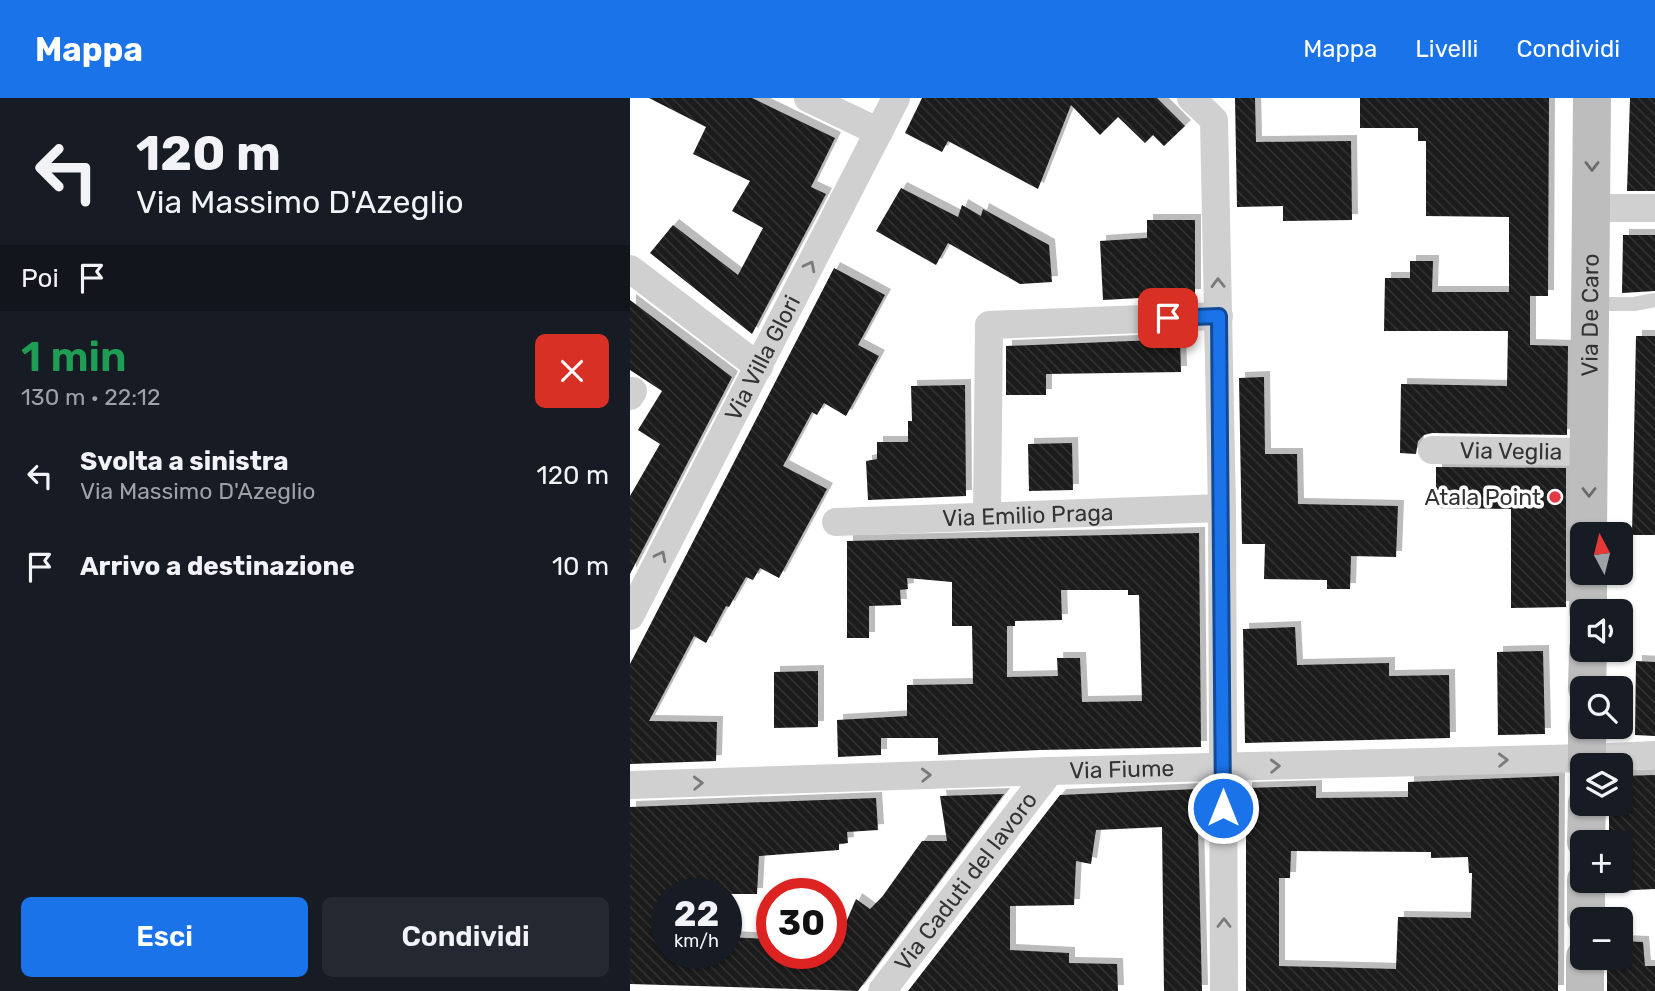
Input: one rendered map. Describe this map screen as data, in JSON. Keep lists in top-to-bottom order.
{
  "streets": {
    "main road": ["Via De Caro"],
    "street": [
      "Via Villa Glori",
      "Via Veglia",
      "Via Emilio Praga",
      "Via Fiume",
      "Via Caduti del lavoro"
    ]
  },
  "crossings": [
    ["Via De Caro", "Via Veglia"],
    ["Via Fiume", "Via Caduti del lavoro"]
  ],
  "one_way": ["Via De Caro", "Via Villa Glori", "Via Fiume"],
  "places": ["Atala Point"],
  "north": "top",
  "page": {
    "header": "Mappa",
    "nav": ["Mappa", "Livelli", "Condividi"],
    "turn": ["120 m", "Via Massimo D'Azeglio"],
    "then": "Poi",
    "heading": ["1 min", "130 m · 22:12"],
    "list": [
      {
        "name": "Svolta a sinistra",
        "note": "Via Massimo D'Azeglio",
        "value": "120 m"
      },
      {
        "name": "Arrivo a destinazione",
        "value": "10 m"
      }
    ],
    "map_buttons": ["+", "−"],
    "speed": "22 km/h",
    "limit": "30",
    "buttons": ["Esci", "Condividi"]
  }
}
